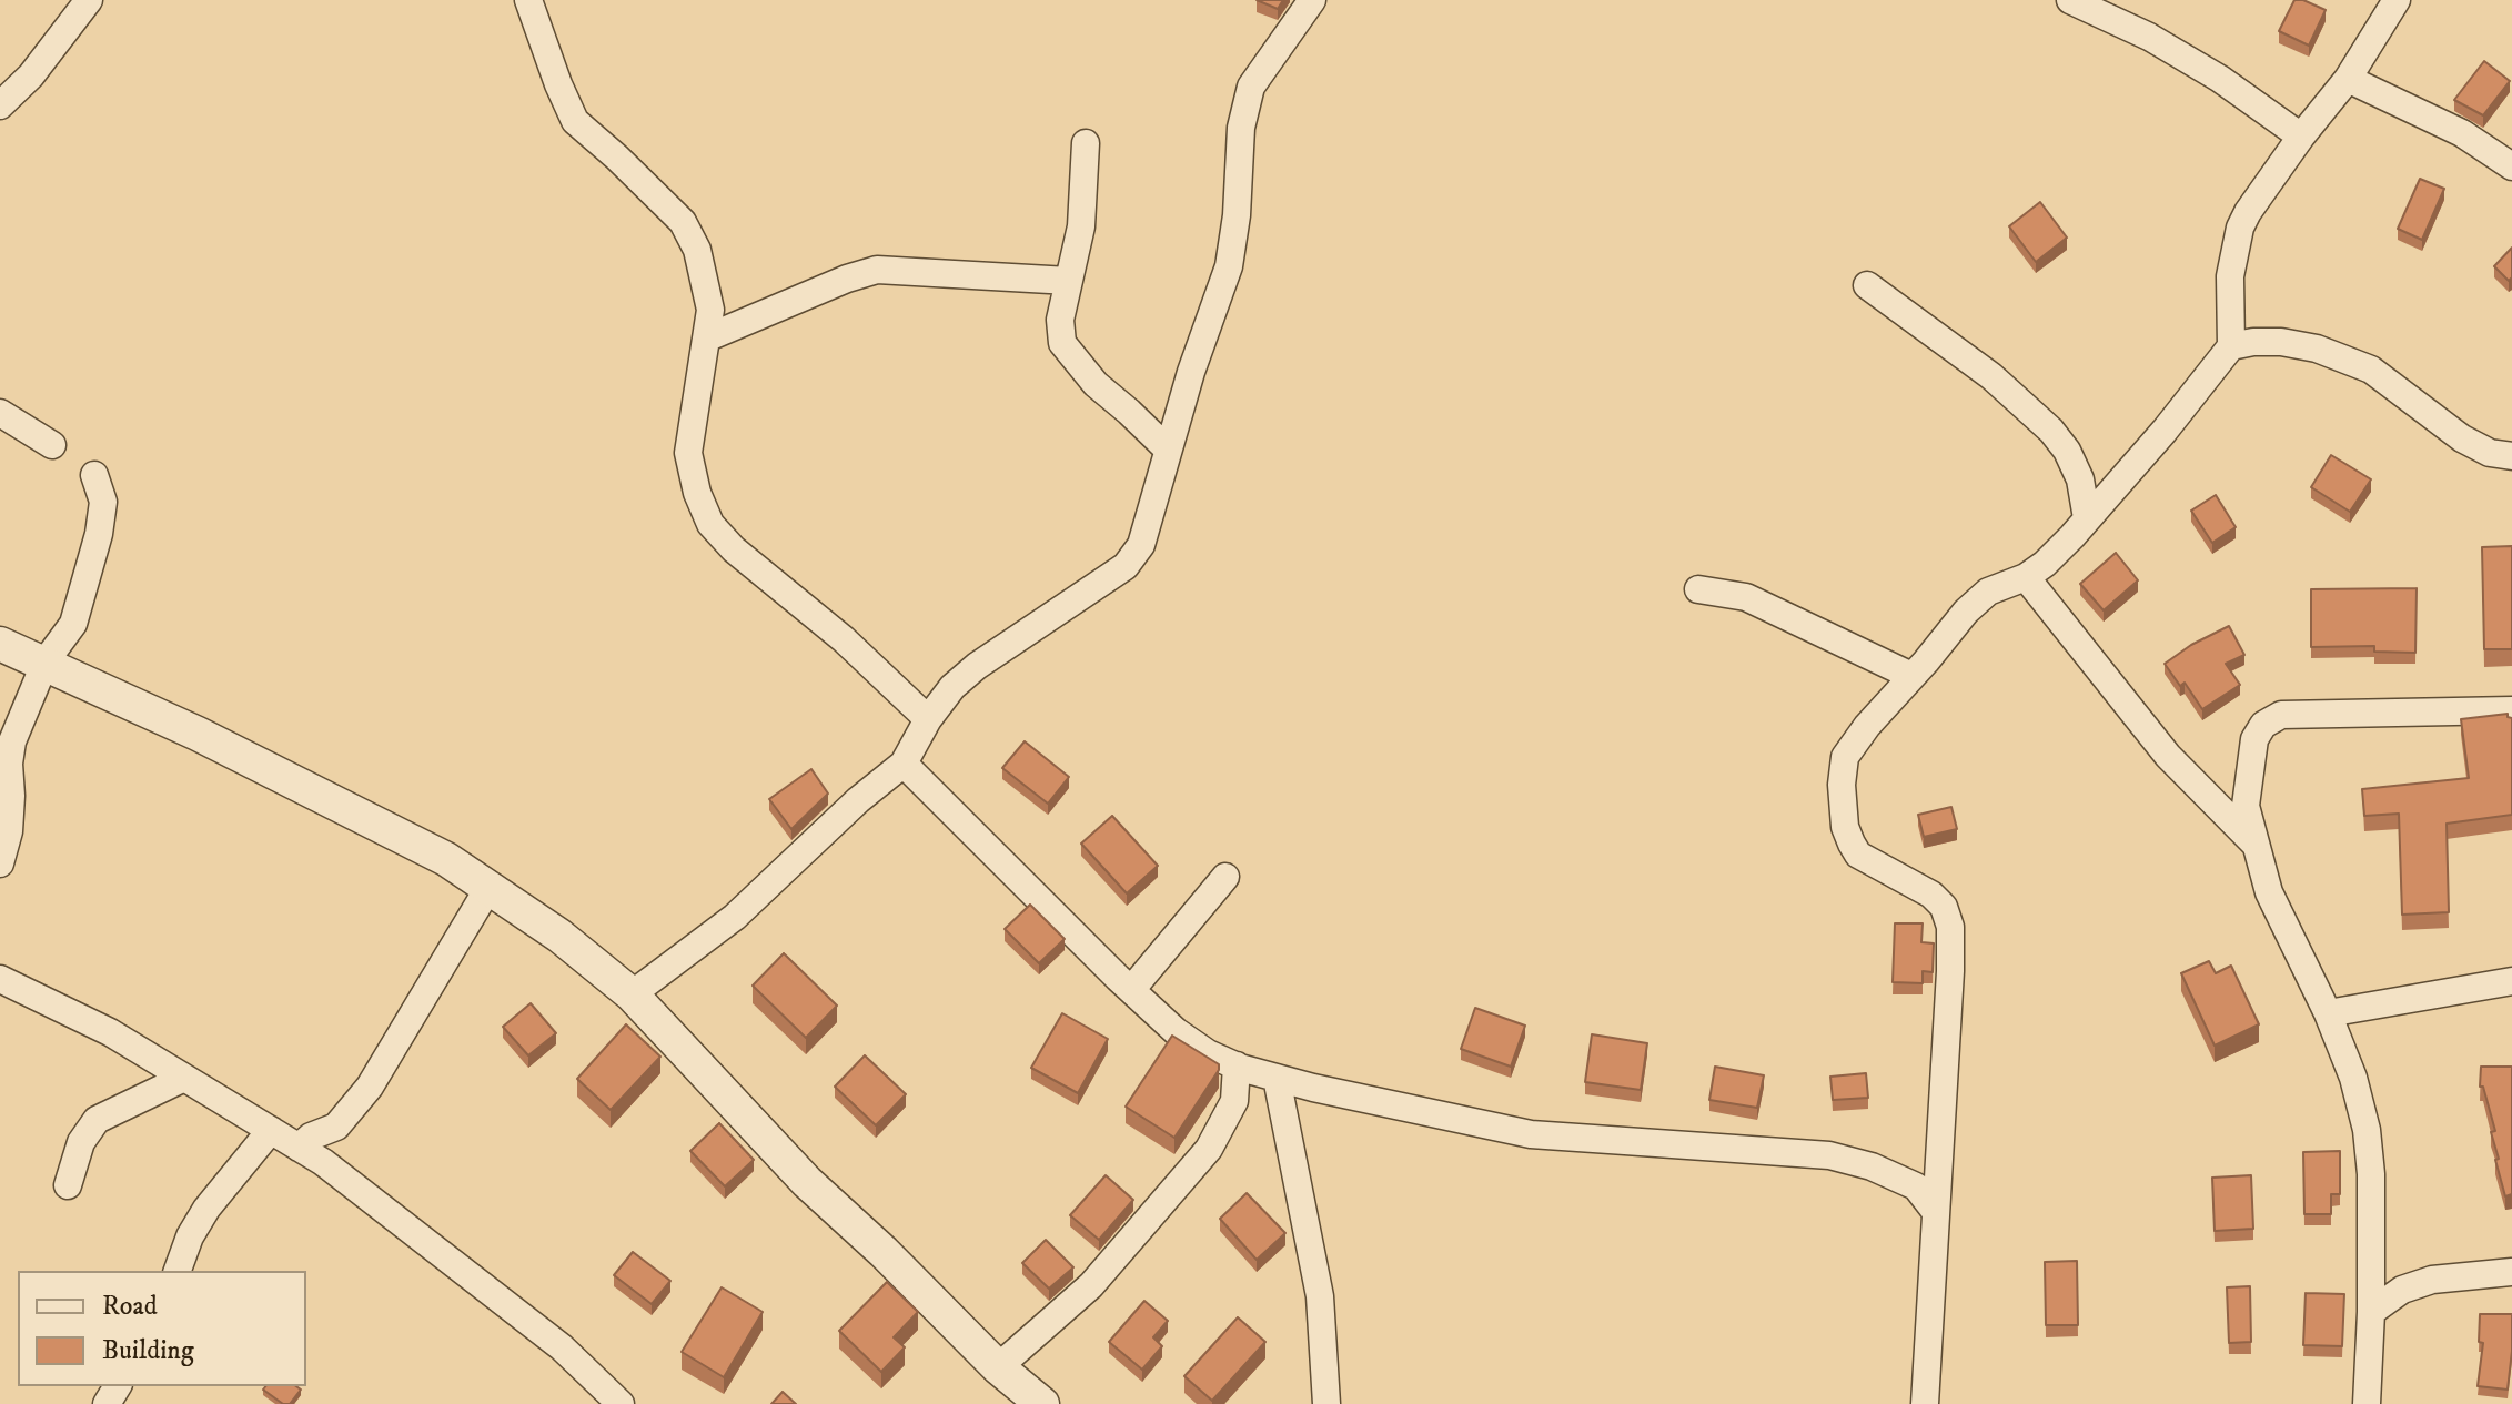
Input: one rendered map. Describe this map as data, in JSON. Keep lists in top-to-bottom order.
{
  "legend": ["Road", "Building"]
}
